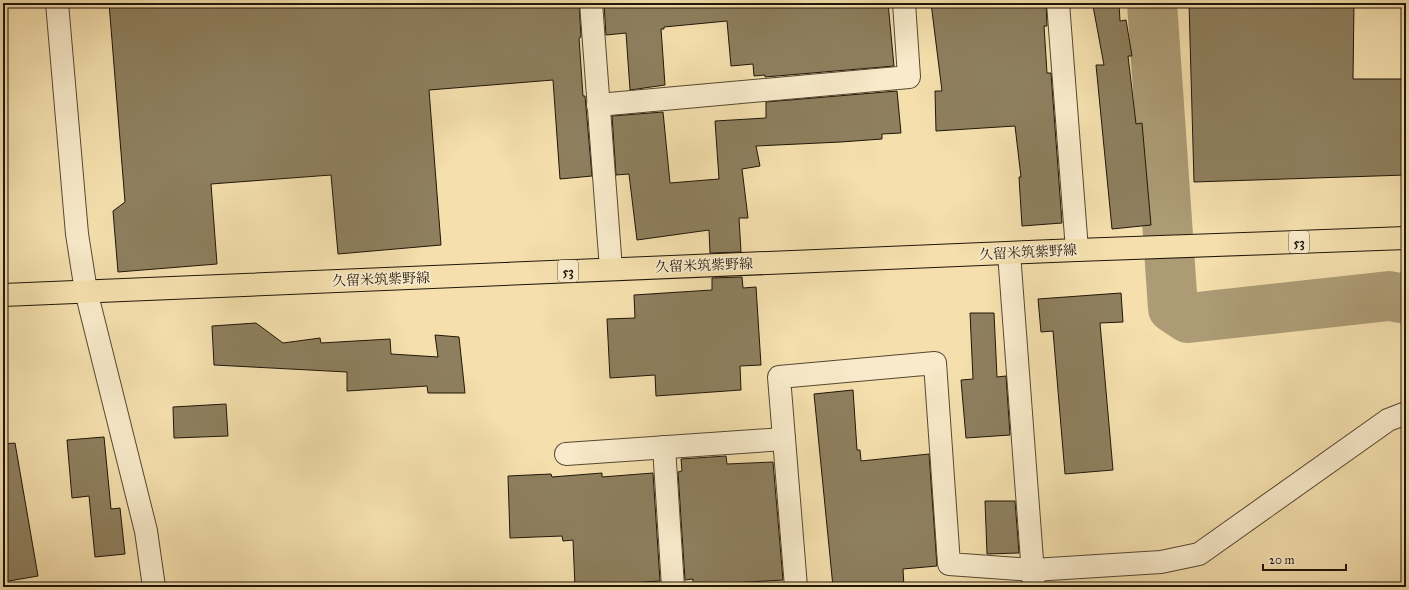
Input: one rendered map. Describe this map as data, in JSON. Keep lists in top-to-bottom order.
{
  "streets": {
    "main road": ["53", "久留米筑紫野線"]
  },
  "scale_bar": "20 m"
}
